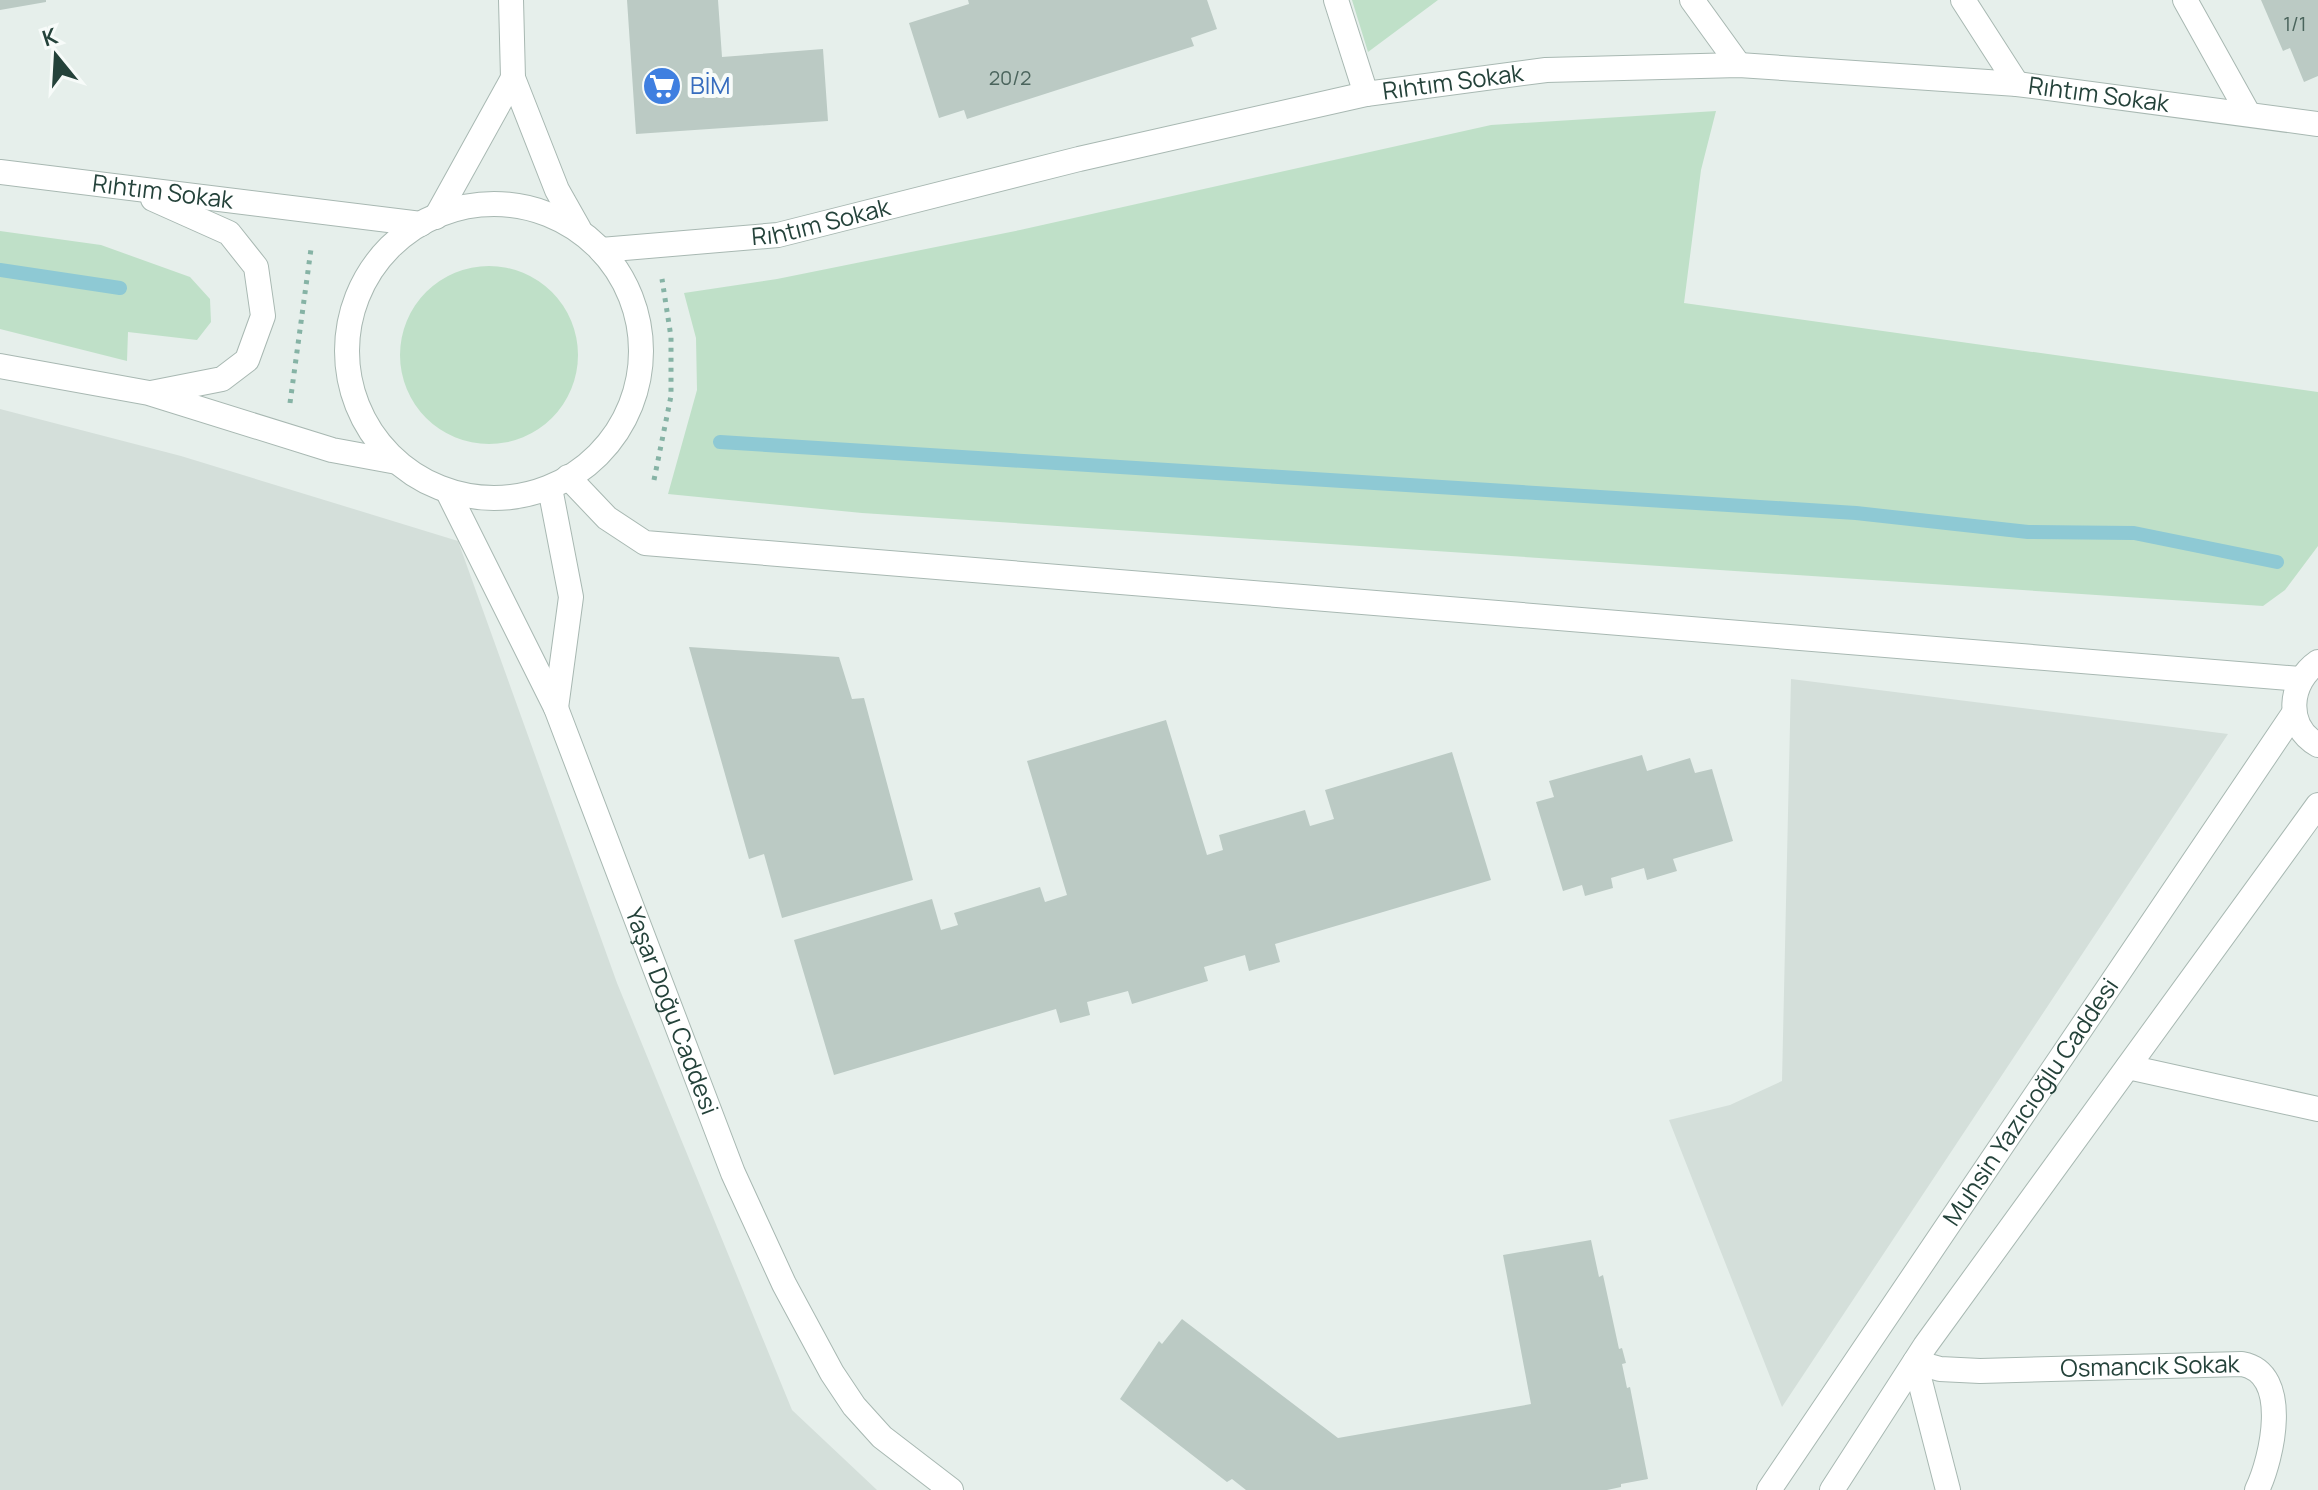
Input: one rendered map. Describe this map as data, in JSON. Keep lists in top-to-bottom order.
{
  "streets": {
    "street": [
      "Rıhtım Sokak",
      "Yaşar Doğu Caddesi",
      "Muhsin Yazıcıoğlu Caddesi",
      "Osmancık Sokak"
    ]
  },
  "places": {
    "supermarket": ["BİM"]
  },
  "house_numbers": ["1/1", "20/2"],
  "north": "top"
}
